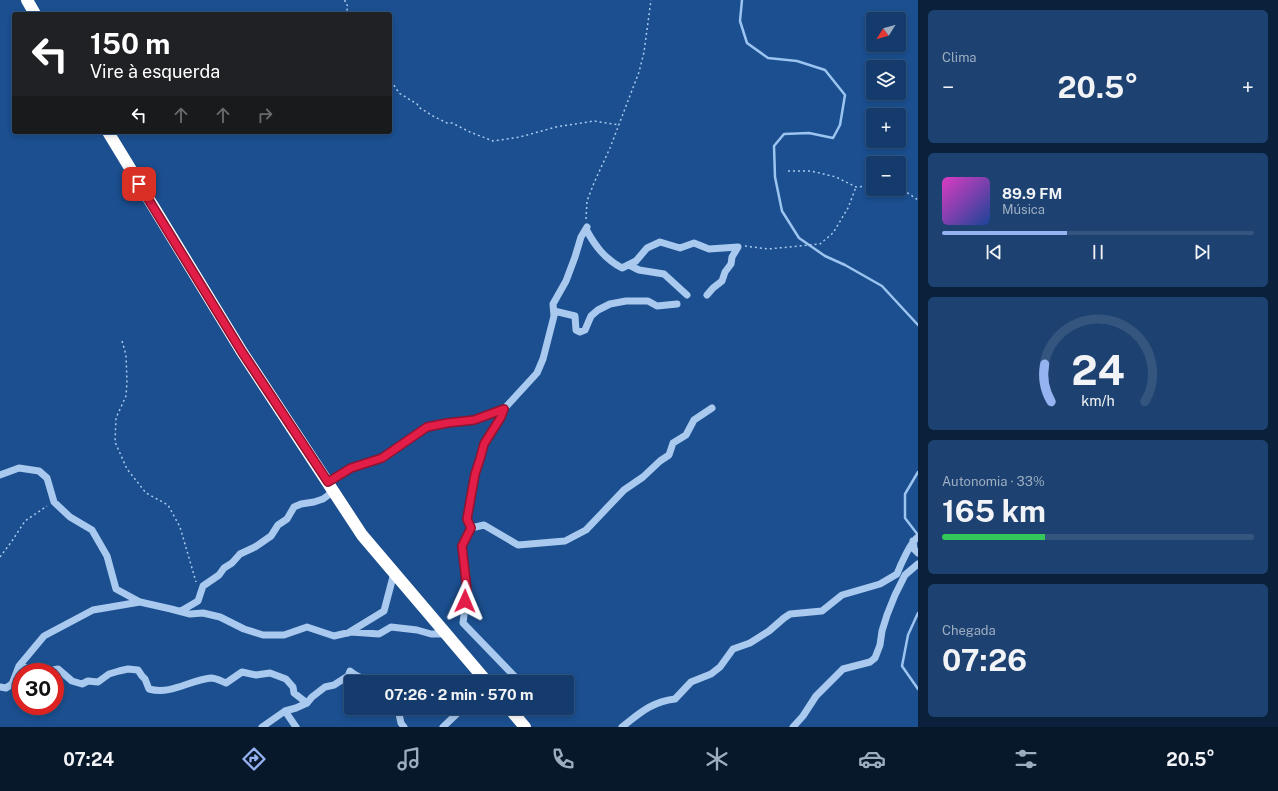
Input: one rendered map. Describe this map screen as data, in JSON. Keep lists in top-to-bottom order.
{
  "north": "bottom left",
  "page": {
    "tile": [
      "Clima",
      ["Autonomia · 33%", "165 km"],
      ["Chegada", "07:26"]
    ],
    "map_buttons": ["+", "−"],
    "turn": ["150 m", "Vire à esquerda"],
    "heat": ["−", "20.5°", "+"],
    "song": ["89.9 FM", "Música"],
    "limit": "30",
    "trip": "07:26 · 2 min · 570 m",
    "tabs": ["07:24", "20.5°"],
    "gauge": ["24", "km/h"]
  }
}
